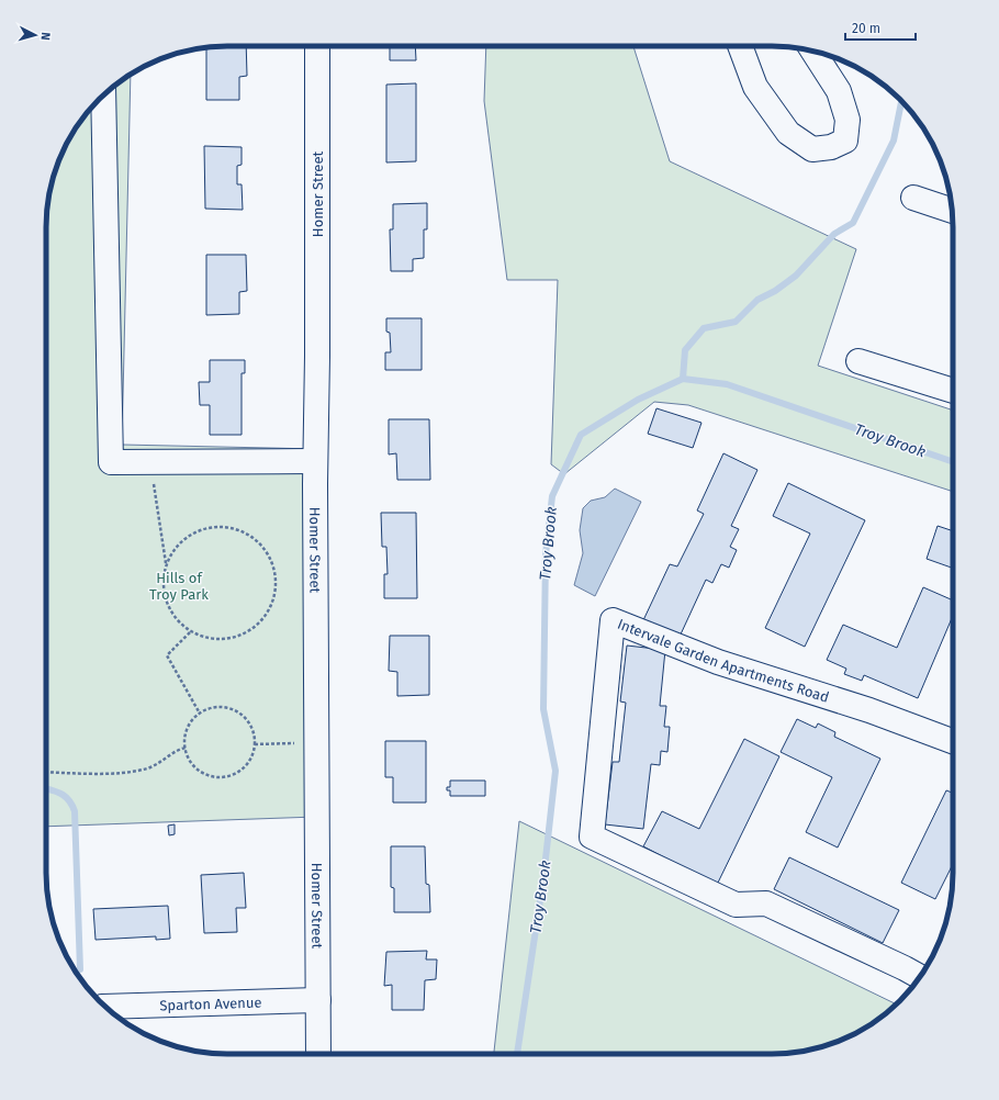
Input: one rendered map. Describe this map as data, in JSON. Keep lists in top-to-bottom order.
{
  "streets": {
    "street": ["Homer Street", "Intervale Garden Apartments Road", "Sparton Avenue"]
  },
  "crossings": [
    ["Homer Street", "Sparton Avenue"]
  ],
  "water": ["Troy Brook"],
  "parks": ["Hills of Troy Park"],
  "scale_bar": "20 m",
  "north": "right"
}
